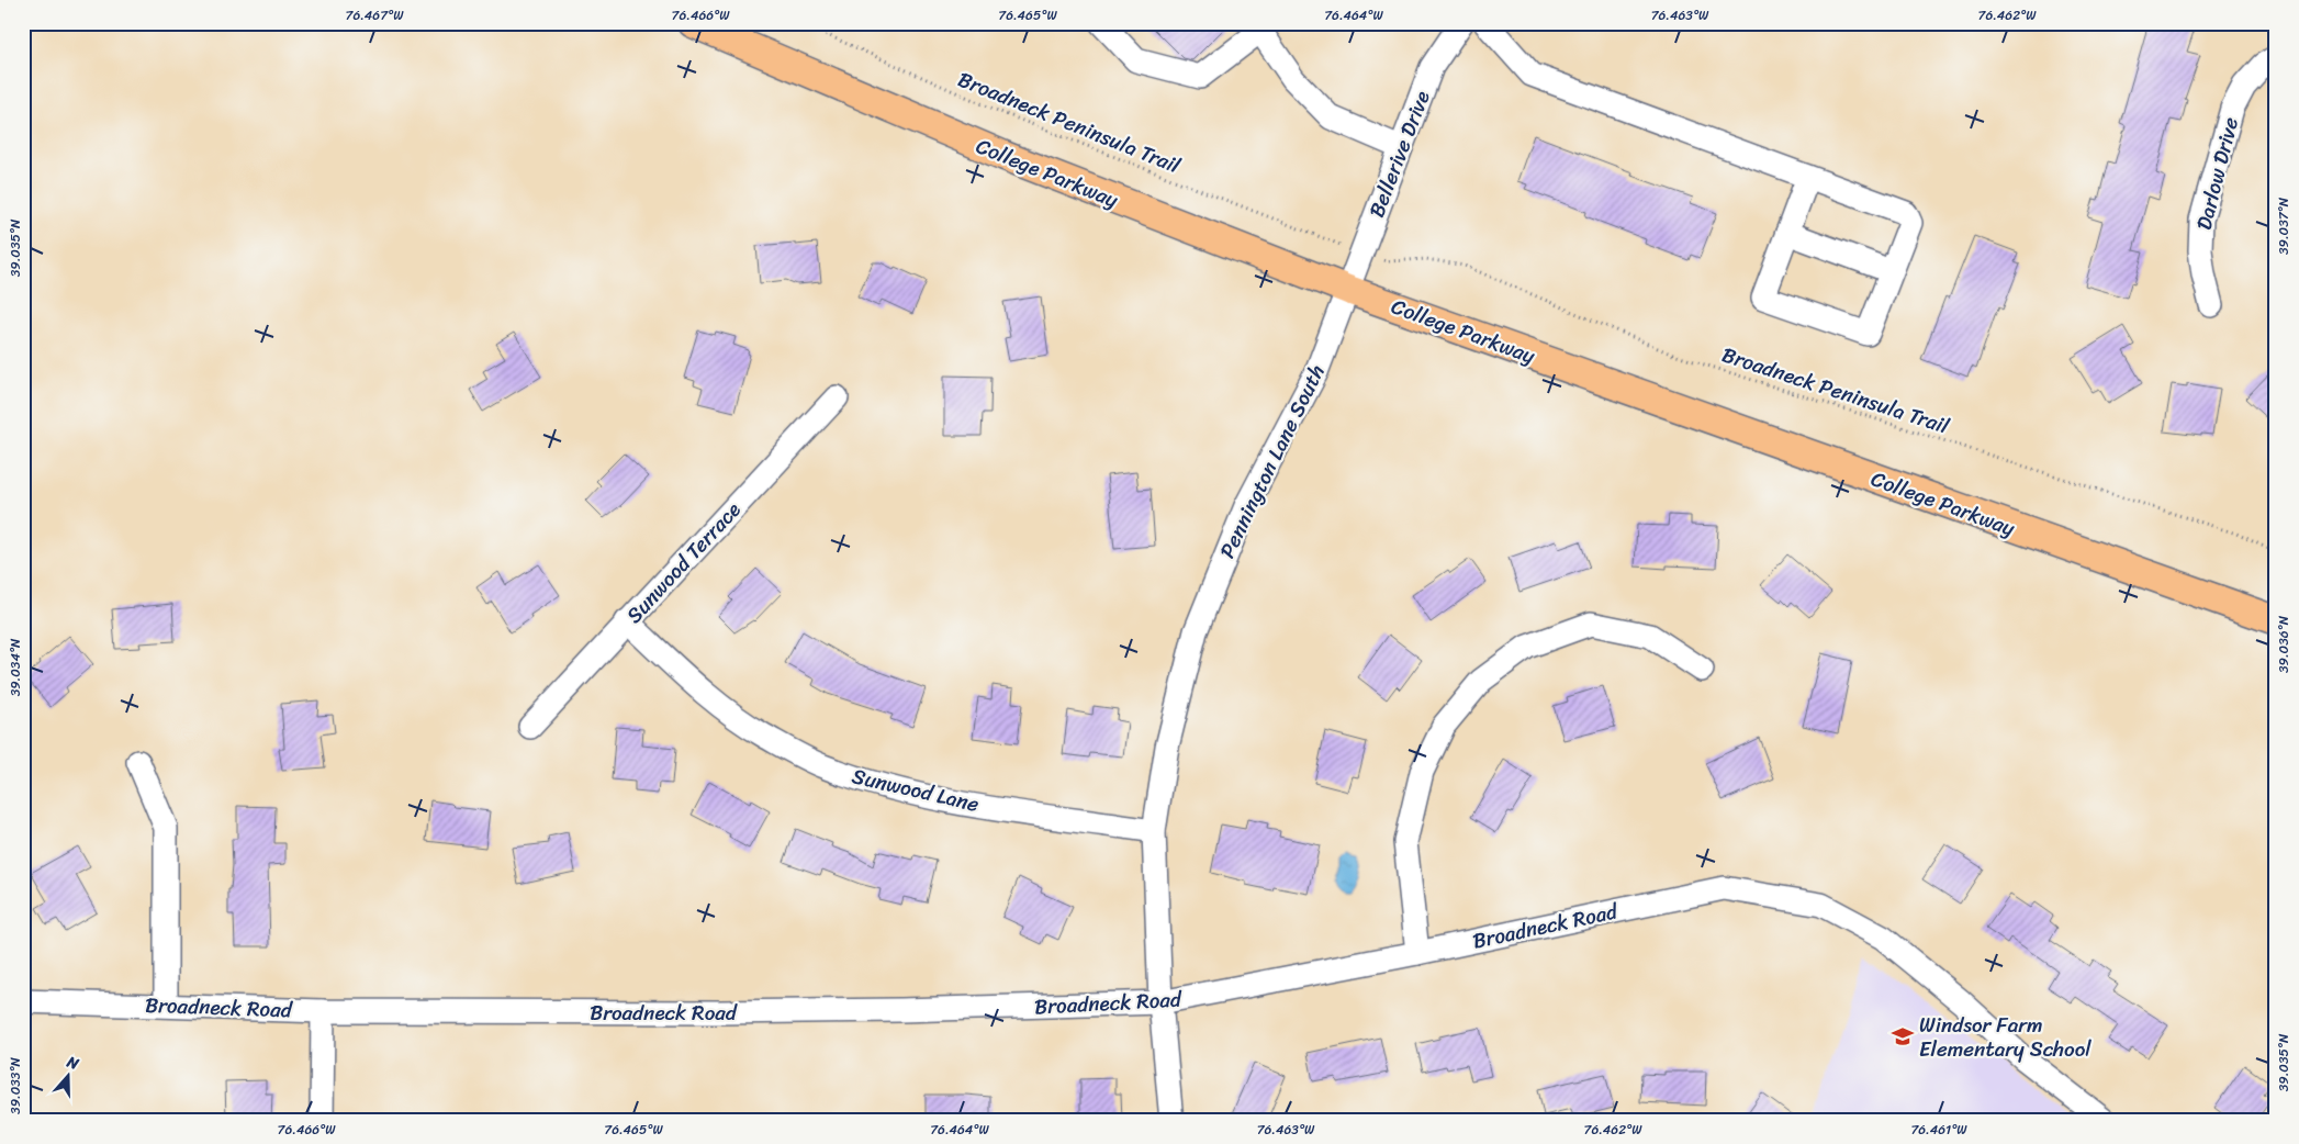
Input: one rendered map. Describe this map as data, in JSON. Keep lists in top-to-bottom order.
{
  "streets": {
    "main road": ["College Parkway"],
    "street": [
      "Bellerive Drive",
      "Darlow Drive",
      "Pennington Lane South",
      "Sunwood Terrace",
      "Sunwood Lane",
      "Broadneck Road"
    ],
    "path": ["Broadneck Peninsula Trail"]
  },
  "crossings": [
    ["Bellerive Drive", "College Parkway"],
    ["Bellerive Drive", "Pennington Lane South"],
    ["College Parkway", "Pennington Lane South"],
    ["Pennington Lane South", "Sunwood Lane"],
    ["Pennington Lane South", "Broadneck Road"],
    ["Sunwood Terrace", "Sunwood Lane"]
  ],
  "places": {
    "school or university": ["Windsor Farm Elementary School"]
  },
  "north": "top",
  "coordinates": [
    "76.467°W",
    "76.466°W",
    "76.465°W",
    "76.464°W",
    "76.463°W",
    "76.462°W",
    "39.037°N",
    "39.035°N",
    "39.036°N",
    "39.034°N",
    "39.033°N",
    "76.461°W"
  ]
}
